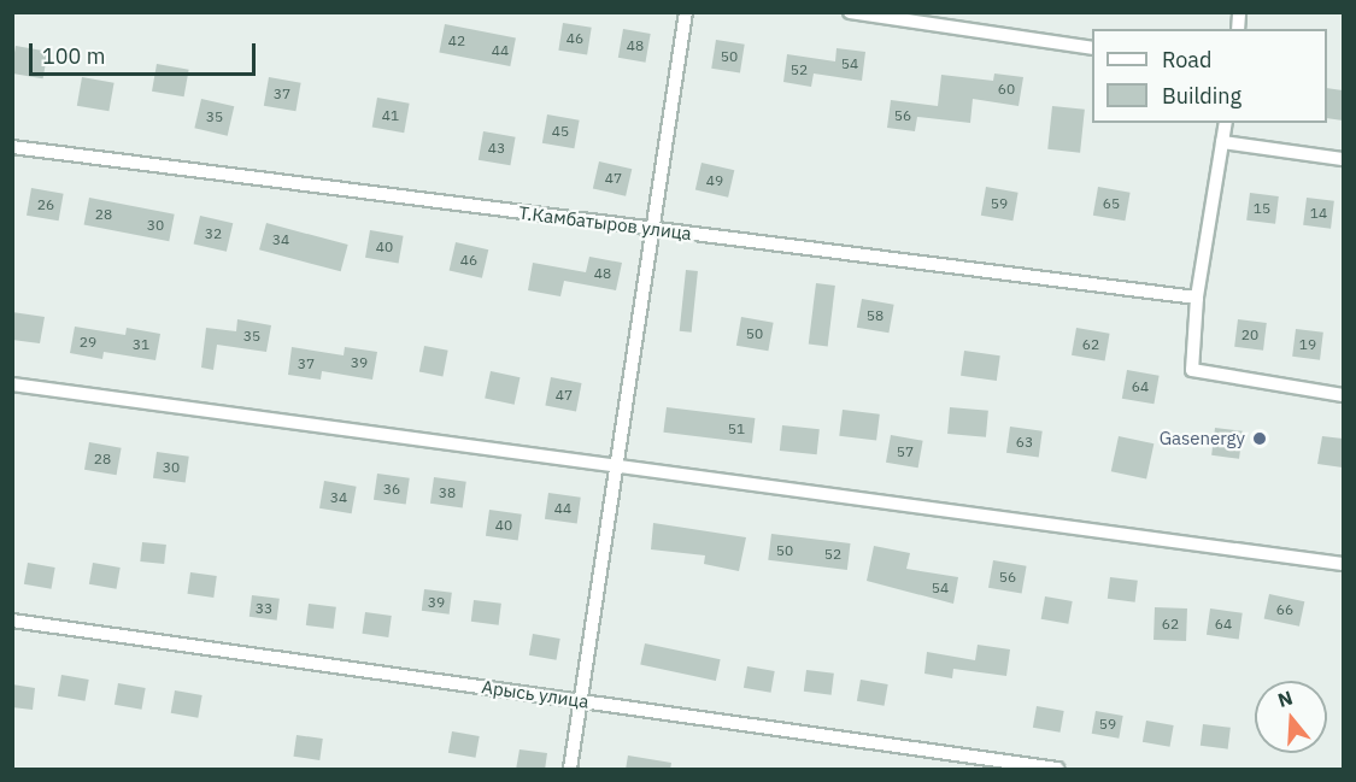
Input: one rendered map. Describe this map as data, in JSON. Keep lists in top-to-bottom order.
{
  "streets": {
    "street": ["Т.Камбатыров улица", "Арысь улица"]
  },
  "places": ["Gasenergy"],
  "house_numbers": [
    "46",
    "42",
    "48",
    "44",
    "50",
    "54",
    "52",
    "60",
    "37",
    "41",
    "56",
    "35",
    "45",
    "43",
    "47",
    "49",
    "59",
    "65",
    "26",
    "15",
    "14",
    "28",
    "30",
    "32",
    "34",
    "40",
    "46",
    "48",
    "58",
    "50",
    "20",
    "35",
    "29",
    "31",
    "62",
    "19",
    "39",
    "37",
    "64",
    "47",
    "51",
    "63",
    "57",
    "28",
    "30",
    "36",
    "38",
    "34",
    "44",
    "40",
    "50",
    "52",
    "56",
    "54",
    "39",
    "33",
    "66",
    "62",
    "64",
    "59"
  ],
  "legend": ["Road", "Building"],
  "scale_bar": "100 m",
  "north": "top"
}
